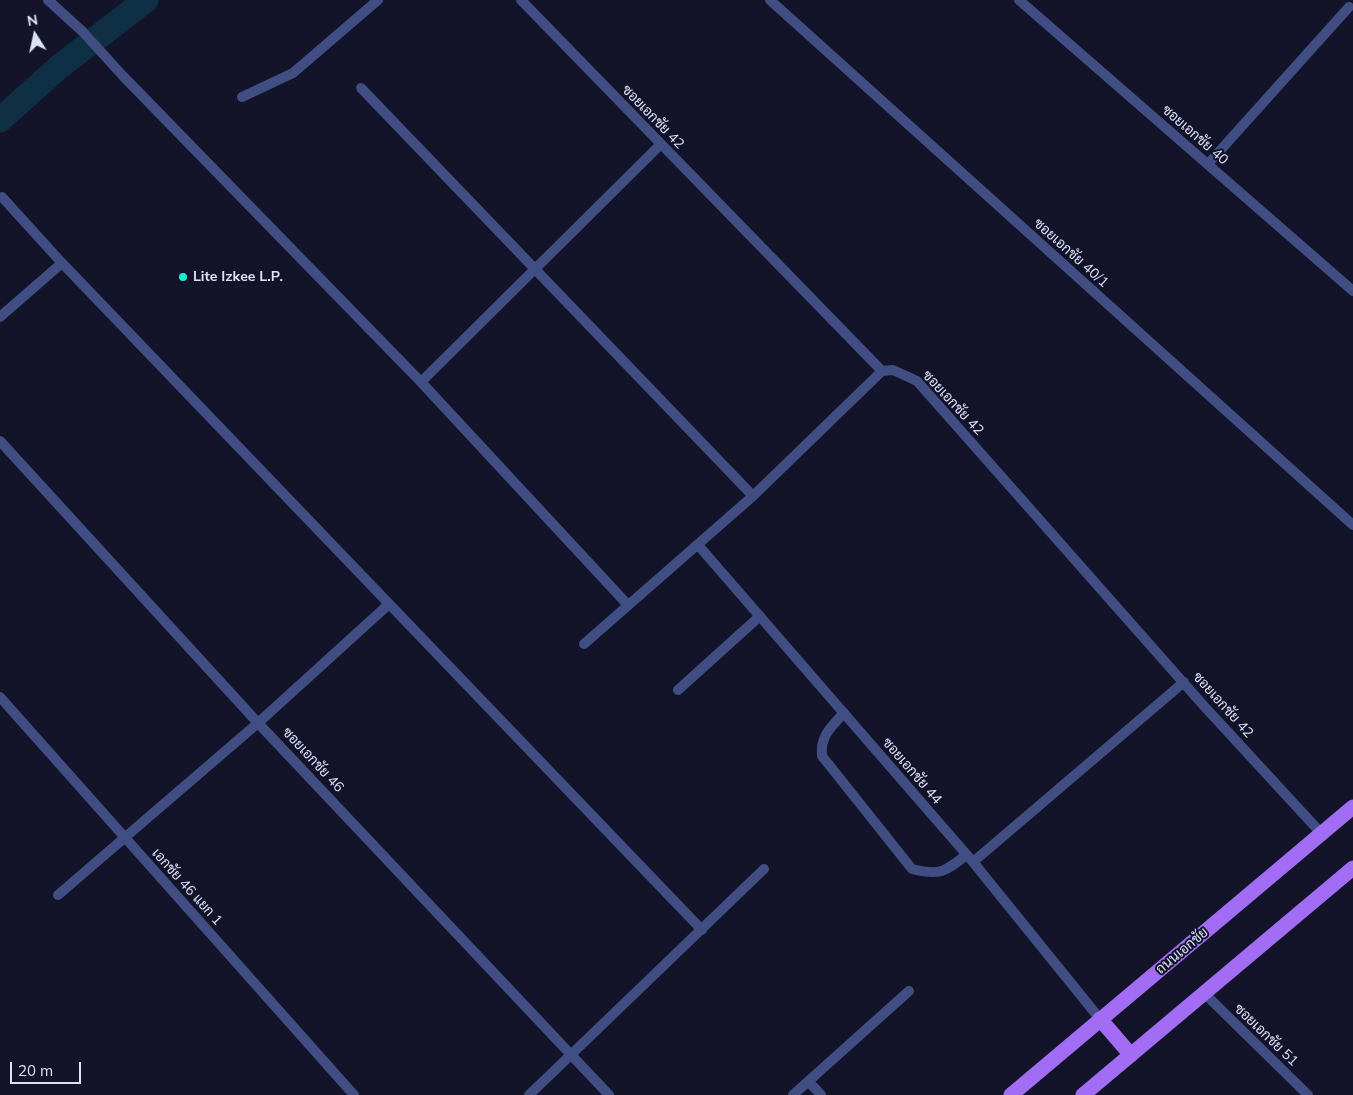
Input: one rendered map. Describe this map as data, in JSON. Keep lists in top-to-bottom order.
{
  "streets": {
    "main road": ["ถนนเอกชัย"],
    "street": [
      "ซอยเอกชัย 42",
      "ซอยเอกชัย 40",
      "ซอยเอกชัย 40/1",
      "ซอยเอกชัย 46",
      "ซอยเอกชัย 44",
      "เอกชัย 46 แยก 1",
      "ซอยเอกชัย 51"
    ]
  },
  "crossings": [
    ["ซอยเอกชัย 42", "ถนนเอกชัย"],
    ["ซอยเอกชัย 44", "ถนนเอกชัย"]
  ],
  "places": ["Lite Izkee L.P."],
  "scale_bar": "20 m",
  "north": "top"
}
